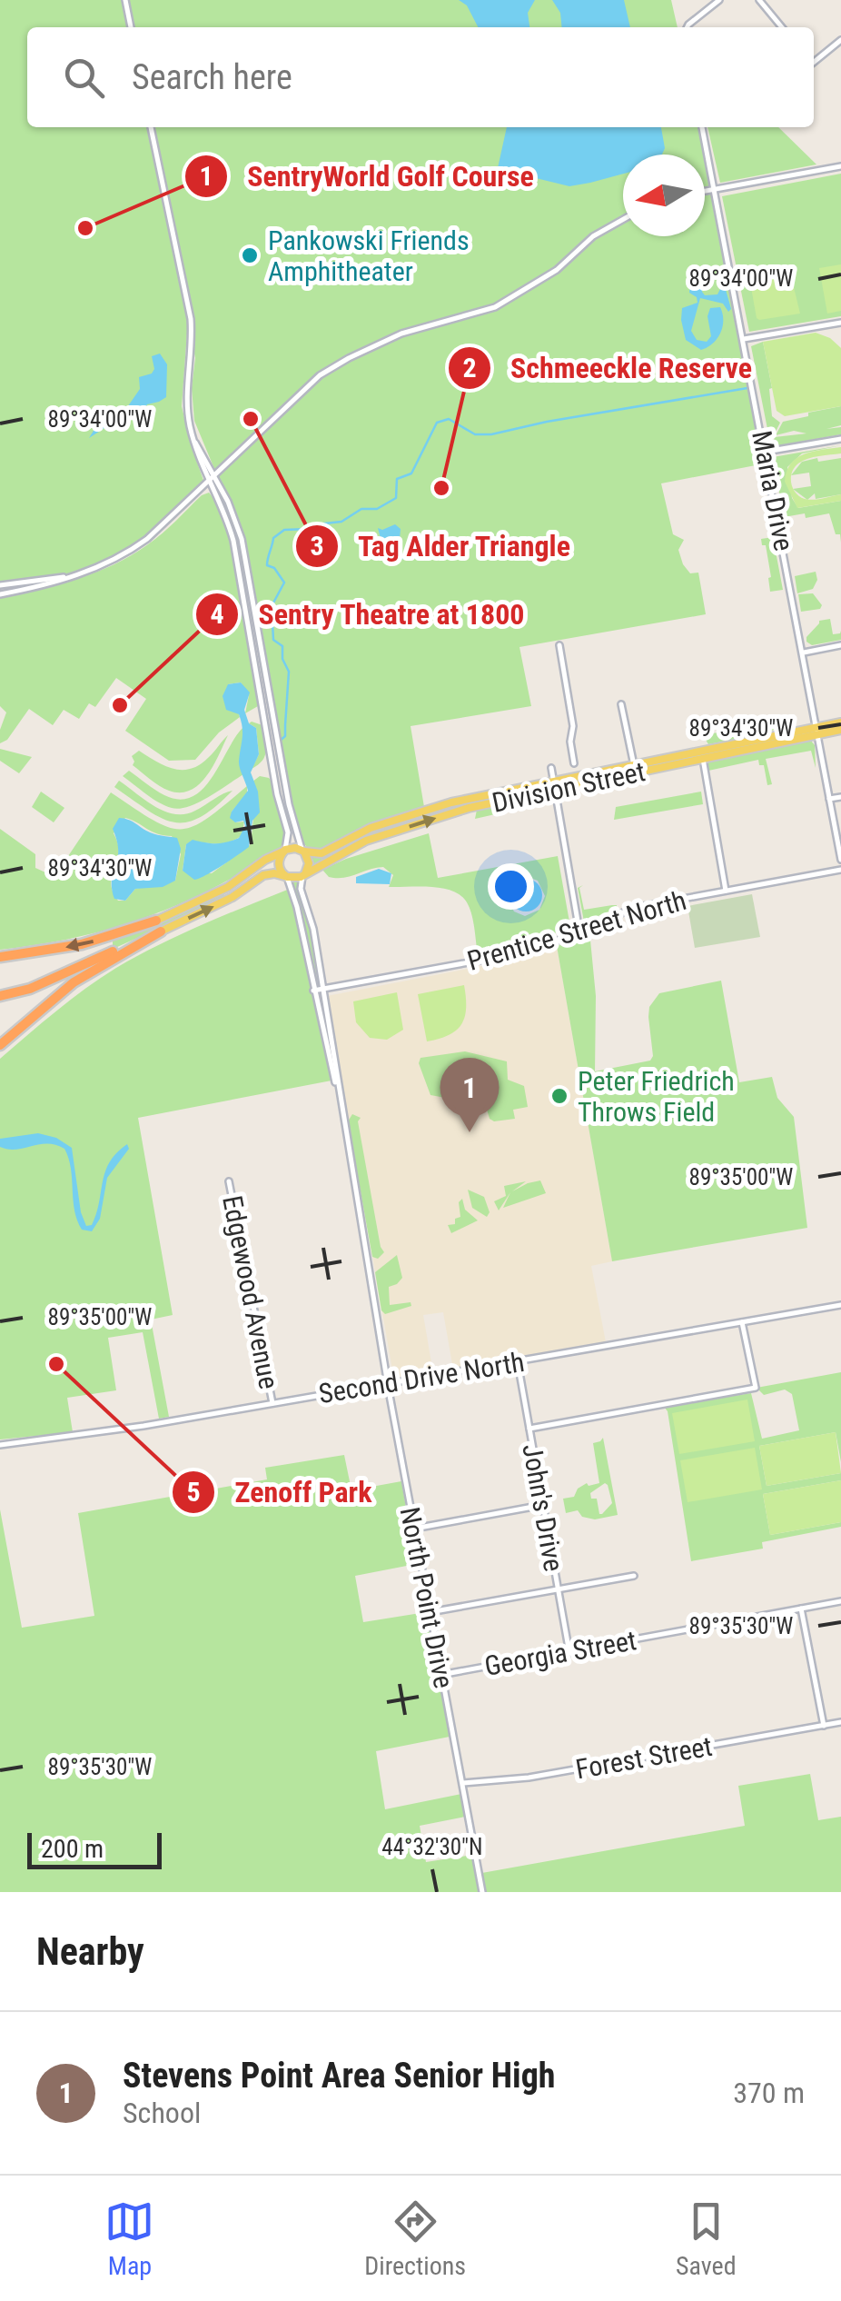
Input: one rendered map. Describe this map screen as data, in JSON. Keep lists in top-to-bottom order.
{
  "streets": {
    "main road": ["Division Street"],
    "street": [
      "Maria Drive",
      "Prentice Street North",
      "Edgewood Avenue",
      "Second Drive North",
      "John's Drive",
      "North Point Drive",
      "Georgia Street",
      "Forest Street"
    ]
  },
  "crossings": [
    ["Maria Drive", "Division Street"],
    ["Division Street", "North Point Drive"],
    ["Prentice Street North", "North Point Drive"],
    ["Edgewood Avenue", "Second Drive North"],
    ["Second Drive North", "John's Drive"],
    ["Second Drive North", "North Point Drive"],
    ["John's Drive", "Georgia Street"],
    ["North Point Drive", "Georgia Street"],
    ["North Point Drive", "Forest Street"]
  ],
  "places": [
    "SentryWorld Golf Course",
    "Pankowski Friends Amphitheater",
    "Tag Alder Triangle",
    "Schmeeckle Reserve",
    "Sentry Theatre at 1800",
    "Peter Friedrich Throws Field",
    "Zenoff Park"
  ],
  "scale_bar": "200 m",
  "north": "left",
  "page": {
    "search": "Search here",
    "pins": "1",
    "scale": "200 m",
    "heading": "Nearby",
    "list": [
      {
        "mark": "1",
        "name": "Stevens Point Area Senior High",
        "note": "School",
        "value": "370 m"
      }
    ],
    "nav": ["Map", "Directions", "Saved"]
  },
  "coordinates": [
    "89°34'00\"W",
    "89°34'30\"W",
    "89°35'00\"W",
    "89°35'30\"W",
    "44°32'30\"N"
  ]
}
